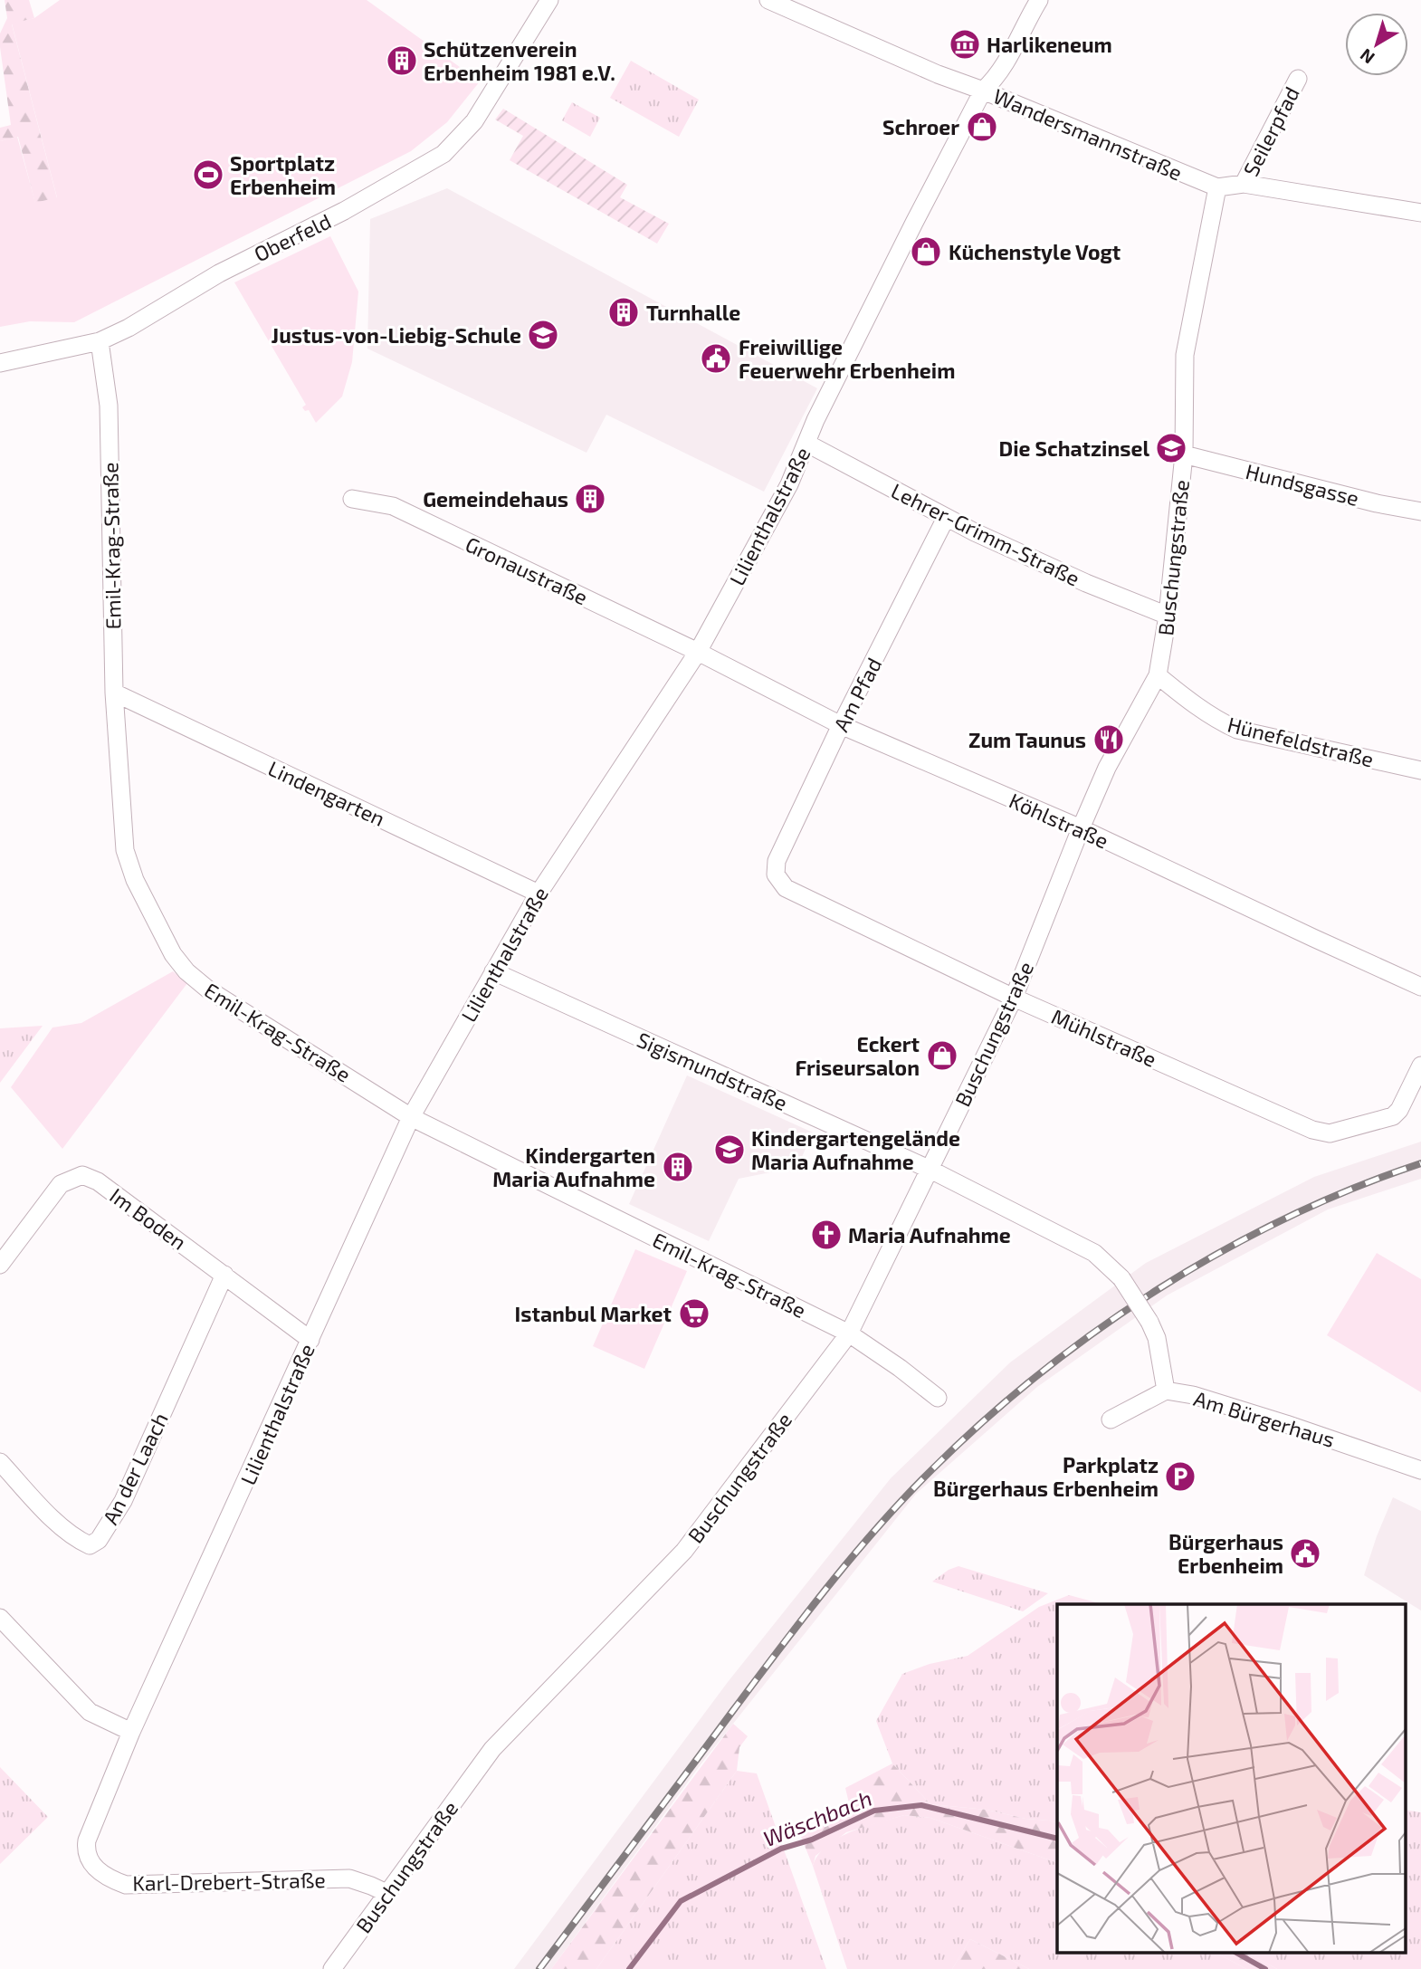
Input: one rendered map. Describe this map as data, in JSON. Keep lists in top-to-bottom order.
{
  "streets": {
    "street": [
      "Seilerpfad",
      "Wandersmannstraße",
      "Oberfeld",
      "Hundsgasse",
      "Lilienthalstraße",
      "Lehrer-Grimm-Straße",
      "Emil-Krag-Straße",
      "Buschungstraße",
      "Gronaustraße",
      "Am Pfad",
      "Hünefeldstraße",
      "Lindengarten",
      "Köhlstraße",
      "Mühlstraße",
      "Sigismundstraße",
      "Im Boden",
      "Am Bürgerhaus",
      "An der Laach",
      "Karl-Drebert-Straße"
    ]
  },
  "crossings": [
    ["Wandersmannstraße", "Lilienthalstraße"],
    ["Wandersmannstraße", "Buschungstraße"],
    ["Oberfeld", "Emil-Krag-Straße"],
    ["Hundsgasse", "Buschungstraße"],
    ["Lilienthalstraße", "Lehrer-Grimm-Straße"],
    ["Lilienthalstraße", "Emil-Krag-Straße"],
    ["Lilienthalstraße", "Gronaustraße"],
    ["Lilienthalstraße", "Lindengarten"],
    ["Lilienthalstraße", "Köhlstraße"],
    ["Lilienthalstraße", "Sigismundstraße"],
    ["Lilienthalstraße", "Im Boden"],
    ["Lilienthalstraße", "Karl-Drebert-Straße"],
    ["Lehrer-Grimm-Straße", "Buschungstraße"],
    ["Lehrer-Grimm-Straße", "Am Pfad"],
    ["Emil-Krag-Straße", "Buschungstraße"],
    ["Emil-Krag-Straße", "Lindengarten"],
    ["Buschungstraße", "Hünefeldstraße"],
    ["Buschungstraße", "Köhlstraße"],
    ["Buschungstraße", "Mühlstraße"],
    ["Buschungstraße", "Sigismundstraße"],
    ["Buschungstraße", "Karl-Drebert-Straße"],
    ["Gronaustraße", "Köhlstraße"],
    ["Am Pfad", "Köhlstraße"],
    ["Am Pfad", "Mühlstraße"],
    ["Sigismundstraße", "Am Bürgerhaus"],
    ["Im Boden", "An der Laach"]
  ],
  "water": ["Wäschbach"],
  "places": {
    "museum": ["Harlikeneum"],
    "building": [
      "Schützenverein Erbenheim 1981 e.V.",
      "Turnhalle",
      "Gemeindehaus",
      "Kindergarten Maria Aufnahme"
    ],
    "shop": ["Schroer", "Küchenstyle Vogt", "Eckert Friseursalon"],
    "sports": ["Sportplatz Erbenheim"],
    "school or university": ["Justus-von-Liebig-Schule", "Die Schatzinsel", "Kindergartengelände Maria Aufnahme"],
    "public building": ["Freiwillige Feuerwehr Erbenheim", "Bürgerhaus Erbenheim"],
    "restaurant": ["Zum Taunus"],
    "church": ["Maria Aufnahme"],
    "supermarket": ["Istanbul Market"],
    "parking": ["Parkplatz Bürgerhaus Erbenheim"]
  },
  "north": "bottom left"
}
